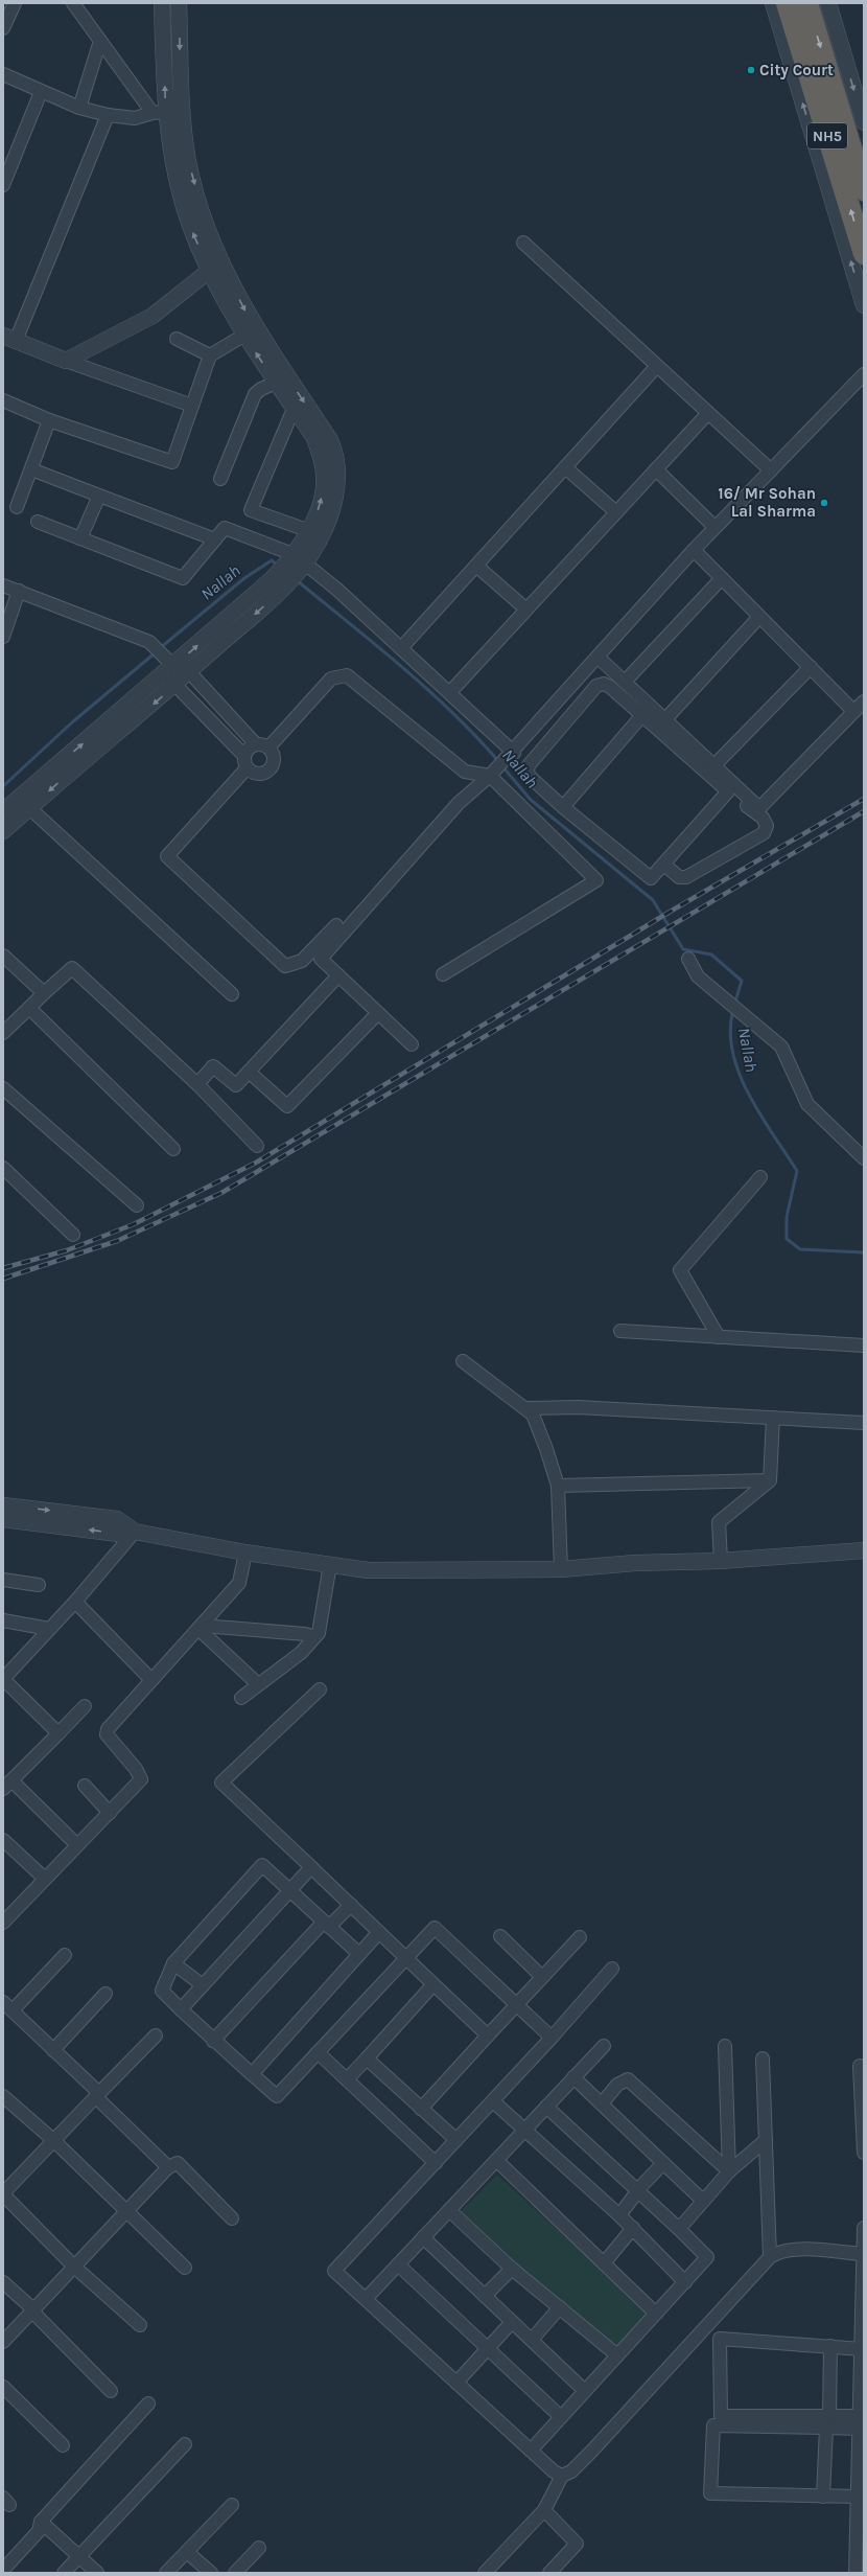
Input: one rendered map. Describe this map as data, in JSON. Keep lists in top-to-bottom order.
{
  "streets": {
    "highway": ["NH5"]
  },
  "water": ["Nallah"],
  "places": ["City Court", "16/ Mr Sohan Lal Sharma"]
}
